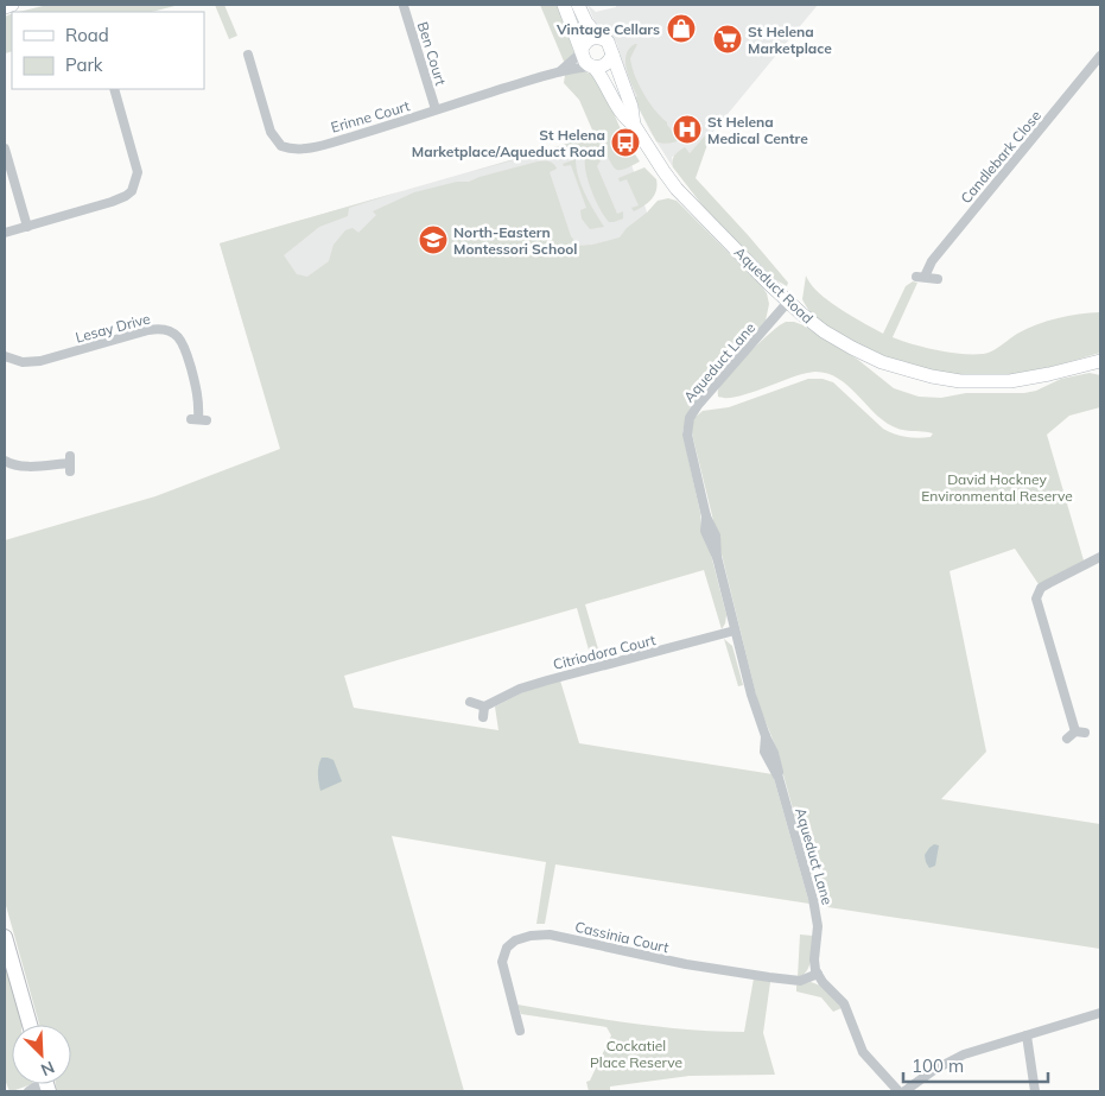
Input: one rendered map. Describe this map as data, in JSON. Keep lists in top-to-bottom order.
{
  "streets": {
    "main road": ["Aqueduct Road"],
    "street": [
      "Ben Court",
      "Erinne Court",
      "Candlebark Close",
      "Lesay Drive",
      "Aqueduct Lane",
      "Citriodora Court",
      "Cassinia Court"
    ]
  },
  "crossings": [
    ["Ben Court", "Erinne Court"],
    ["Erinne Court", "Aqueduct Road"],
    ["Aqueduct Road", "Aqueduct Lane"],
    ["Aqueduct Lane", "Citriodora Court"],
    ["Aqueduct Lane", "Cassinia Court"]
  ],
  "parks": ["David Hockney Environmental Reserve", "Cockatiel Place Reserve"],
  "places": {
    "shop": ["Vintage Cellars"],
    "supermarket": ["St Helena Marketplace"],
    "hospital": ["St Helena Medical Centre"],
    "bus stop": ["St Helena Marketplace/Aqueduct Road"],
    "school or university": ["North-Eastern Montessori School"]
  },
  "legend": ["Road", "Park"],
  "scale_bar": "100 m",
  "north": "bottom right"
}
